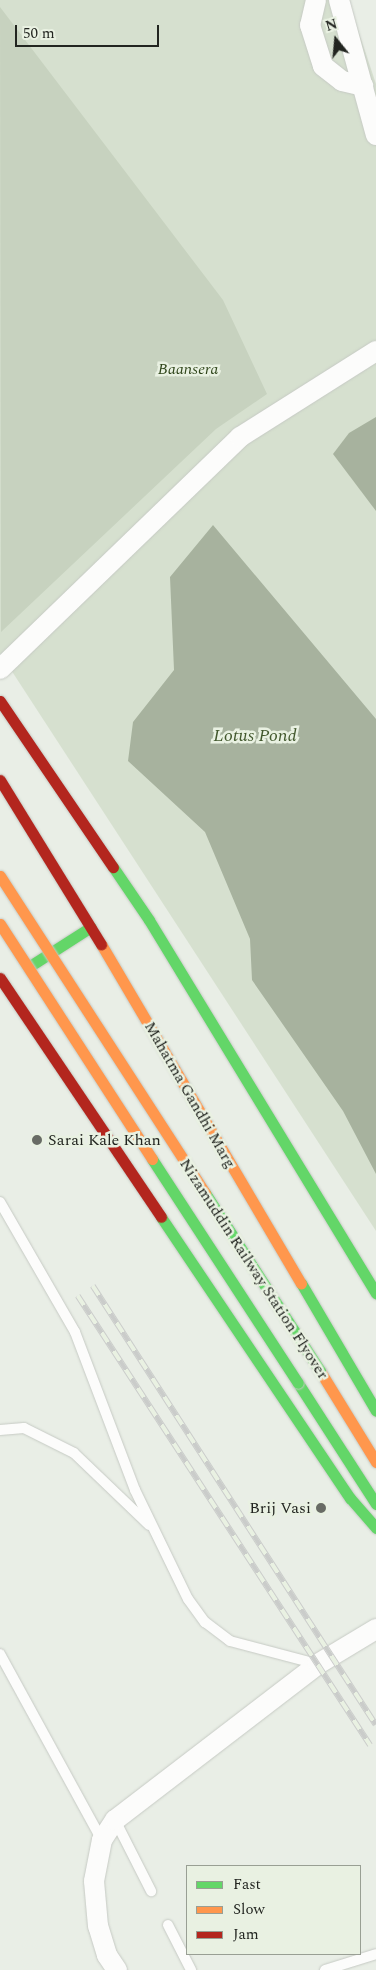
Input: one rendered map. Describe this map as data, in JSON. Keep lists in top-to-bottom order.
{
  "streets": {
    "main road": ["Mahatma Gandhi Marg", "Nizamuddin Railway Station Flyover"]
  },
  "water": ["Lotus Pond"],
  "parks": ["Baansera"],
  "places": ["Sarai Kale Khan", "Brij Vasi"],
  "legend": ["Fast", "Slow", "Jam"],
  "scale_bar": "50 m",
  "north": "top"
}
